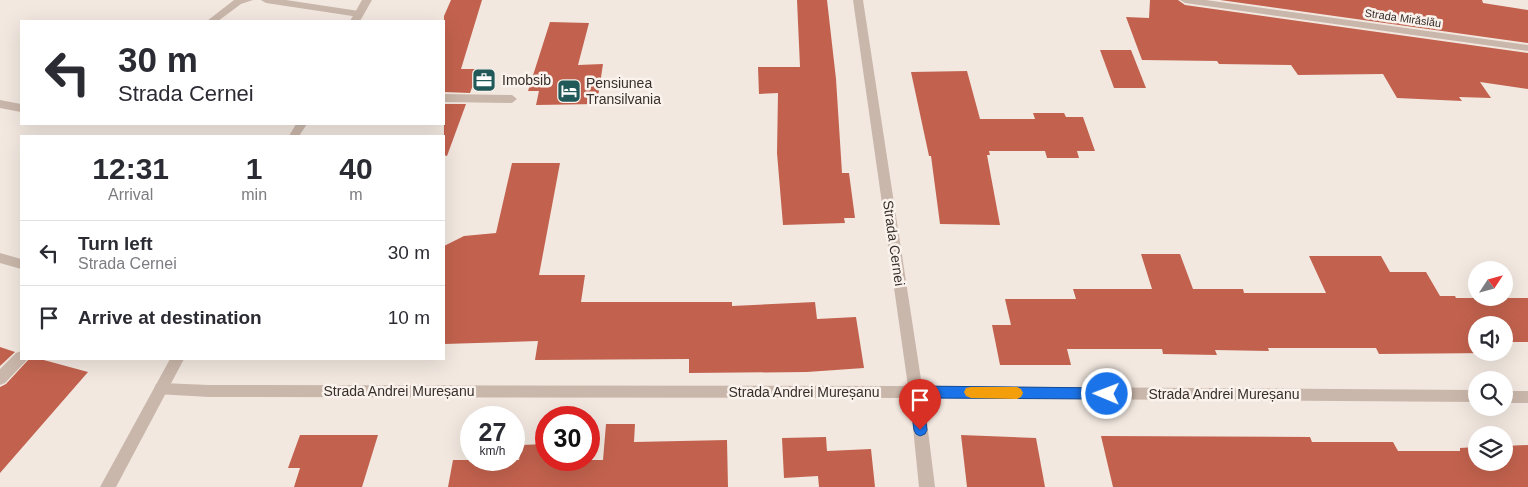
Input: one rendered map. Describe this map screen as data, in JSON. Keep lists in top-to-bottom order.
{
  "streets": {
    "street": ["Strada Mirăslău", "Strada Cernei", "Strada Andrei Mureșanu"]
  },
  "crossings": [
    ["Strada Cernei", "Strada Andrei Mureșanu"]
  ],
  "places": {
    "office": ["Imobsib"],
    "hotel": ["Pensiunea Transilvania"]
  },
  "north": "top right",
  "page": {
    "turn": ["30 m", "Strada Cernei"],
    "eta": [
      "12:31",
      "Arrival",
      "1",
      "min",
      "40",
      "m"
    ],
    "list": [
      {
        "name": "Turn left",
        "note": "Strada Cernei",
        "value": "30 m"
      },
      {
        "name": "Arrive at destination",
        "value": "10 m"
      }
    ],
    "speed": "27 km/h",
    "limit": "30"
  }
}
